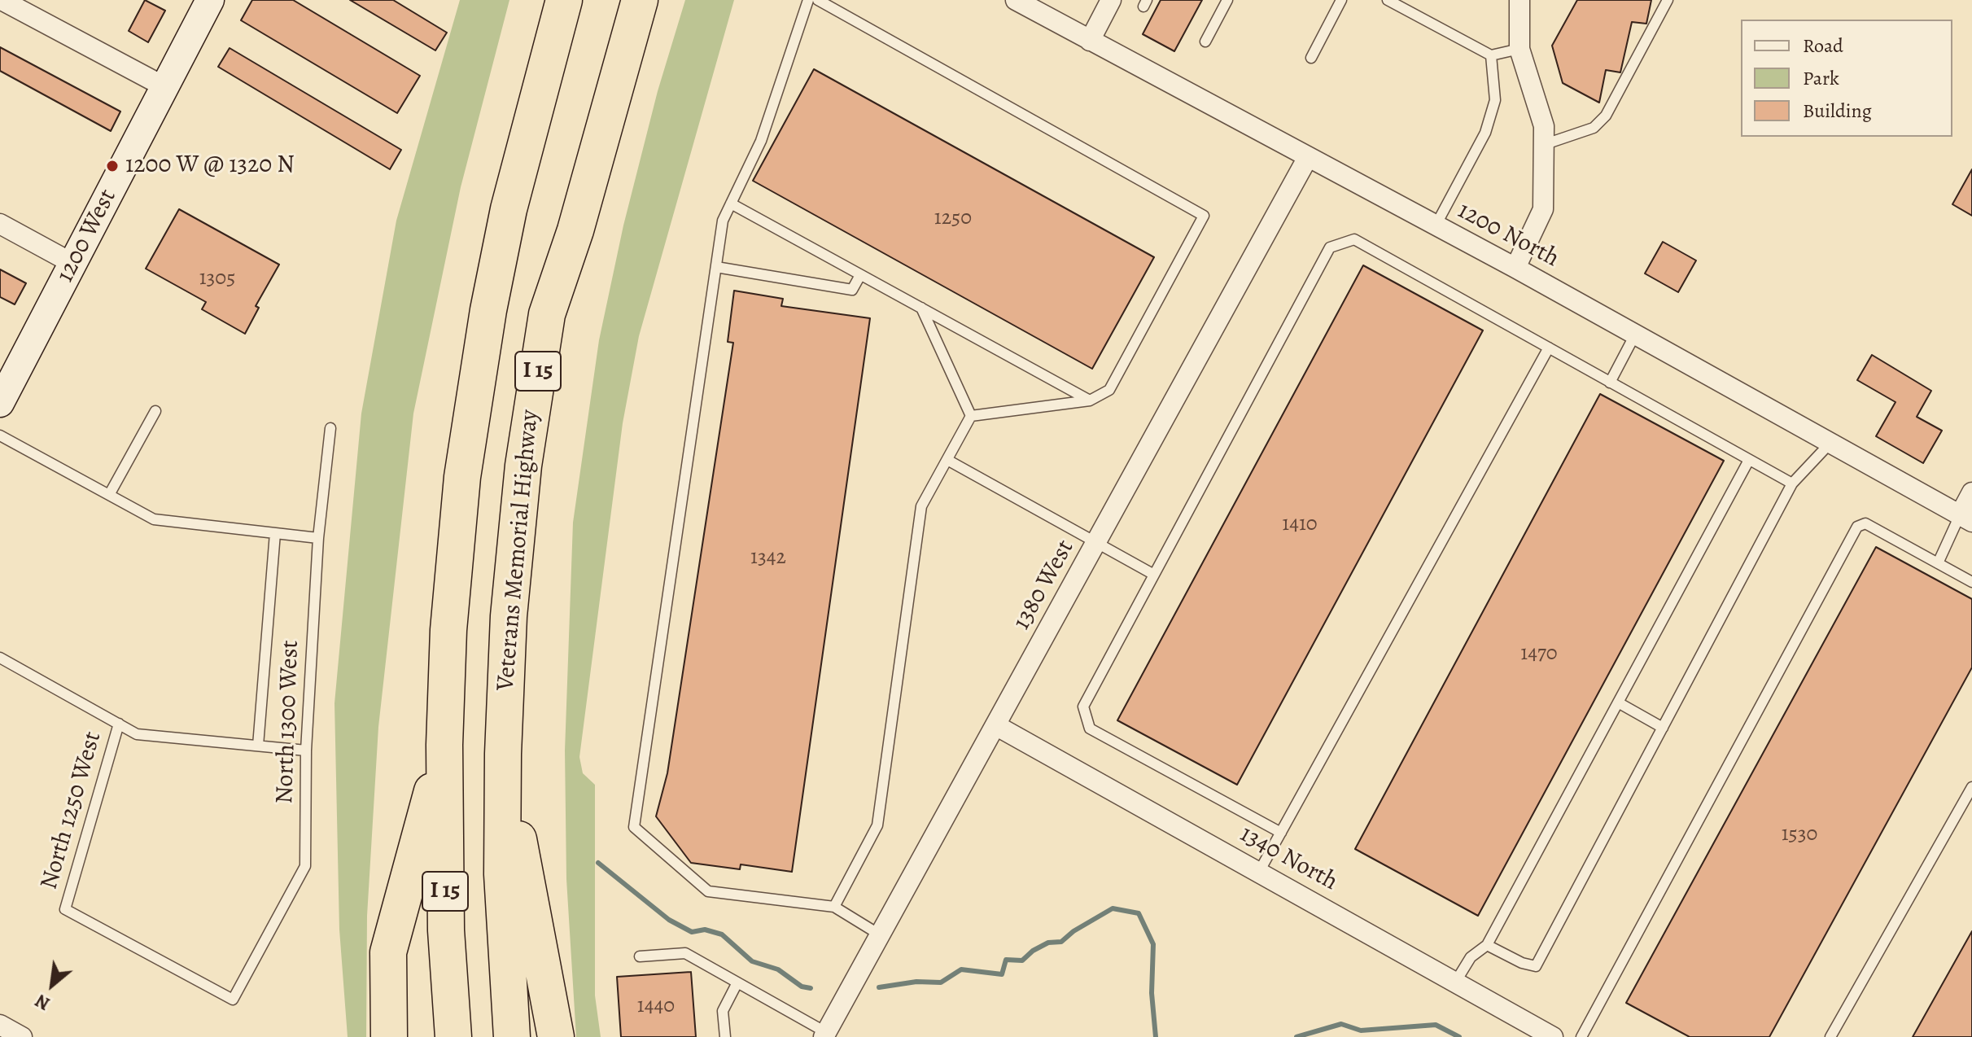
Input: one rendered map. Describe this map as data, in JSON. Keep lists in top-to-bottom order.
{
  "streets": {
    "highway": ["I 15", "Veterans Memorial Highway"],
    "street": [
      "1200 North",
      "1200 West",
      "1380 West",
      "1340 North"
    ],
    "lane": ["North 1300 West", "North 1250 West"]
  },
  "crossings": [
    ["1200 North", "1380 West"],
    ["1380 West", "1340 North"],
    ["North 1300 West", "North 1250 West"]
  ],
  "places": ["1200 W @ 1320 N"],
  "house_numbers": [
    "1250",
    "1305",
    "1410",
    "1342",
    "1470",
    "1530",
    "1440"
  ],
  "legend": ["Road", "Park", "Building"],
  "north": "bottom left"
}
